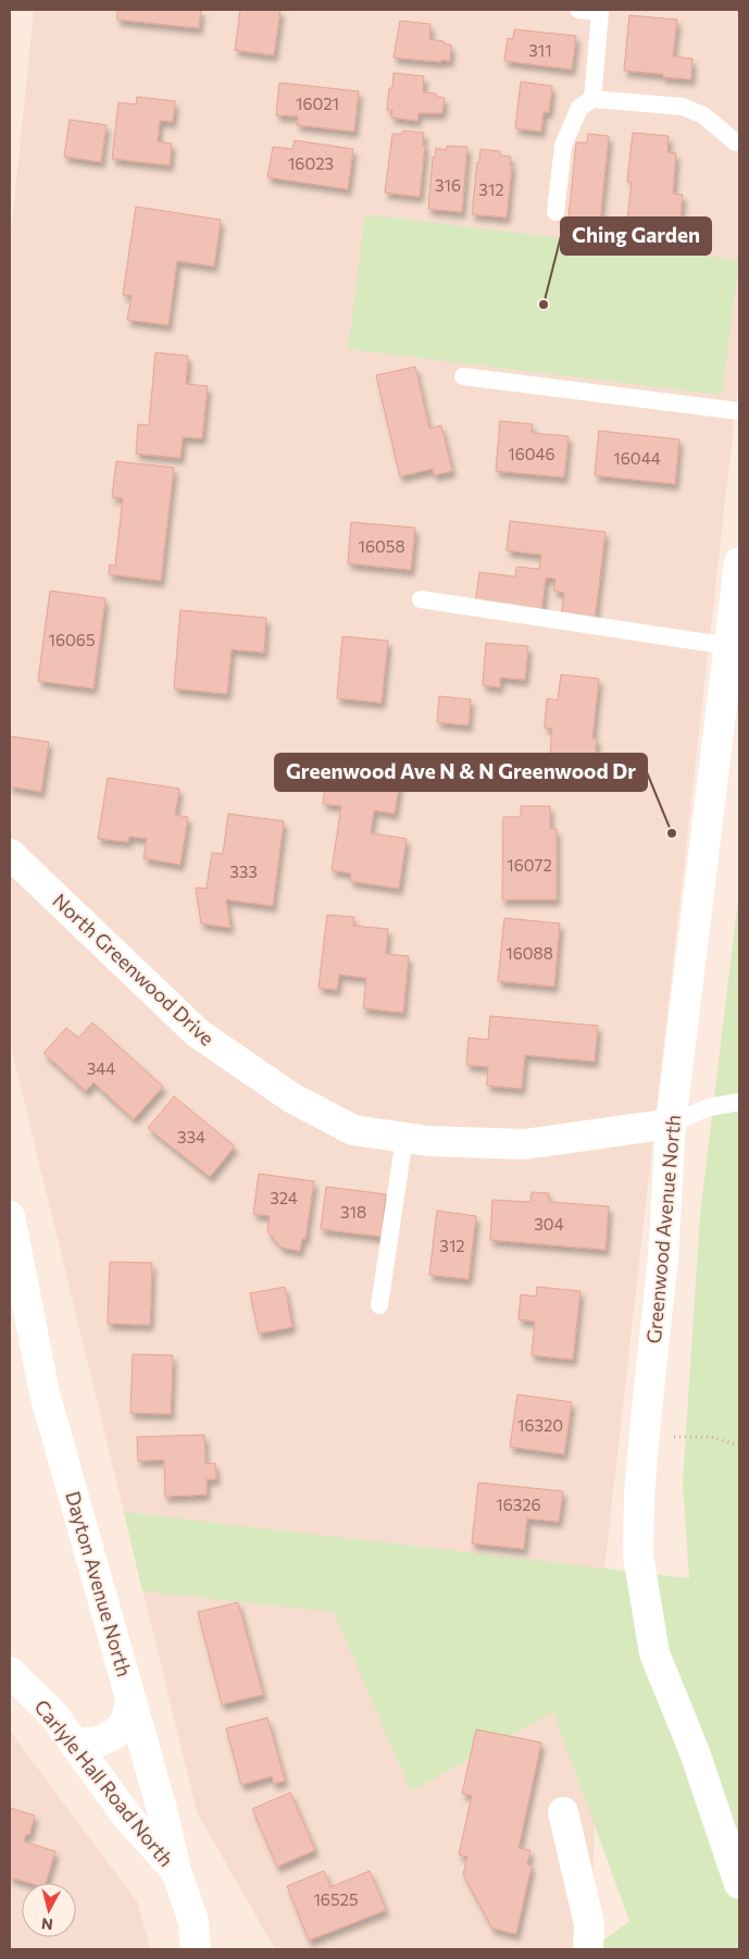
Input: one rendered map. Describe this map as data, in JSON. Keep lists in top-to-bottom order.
{
  "streets": {
    "street": [
      "North Greenwood Drive",
      "Greenwood Avenue North",
      "Dayton Avenue North",
      "Carlyle Hall Road North"
    ]
  },
  "crossings": [
    ["North Greenwood Drive", "Greenwood Avenue North"],
    ["Dayton Avenue North", "Carlyle Hall Road North"]
  ],
  "places": ["Ching Garden", "Greenwood Ave N & N Greenwood Dr"],
  "house_numbers": [
    "311",
    "16021",
    "16023",
    "316",
    "312",
    "16046",
    "16044",
    "16058",
    "16065",
    "16072",
    "333",
    "16088",
    "344",
    "334",
    "324",
    "318",
    "304",
    "312",
    "16320",
    "16326",
    "16525"
  ],
  "north": "bottom"
}
